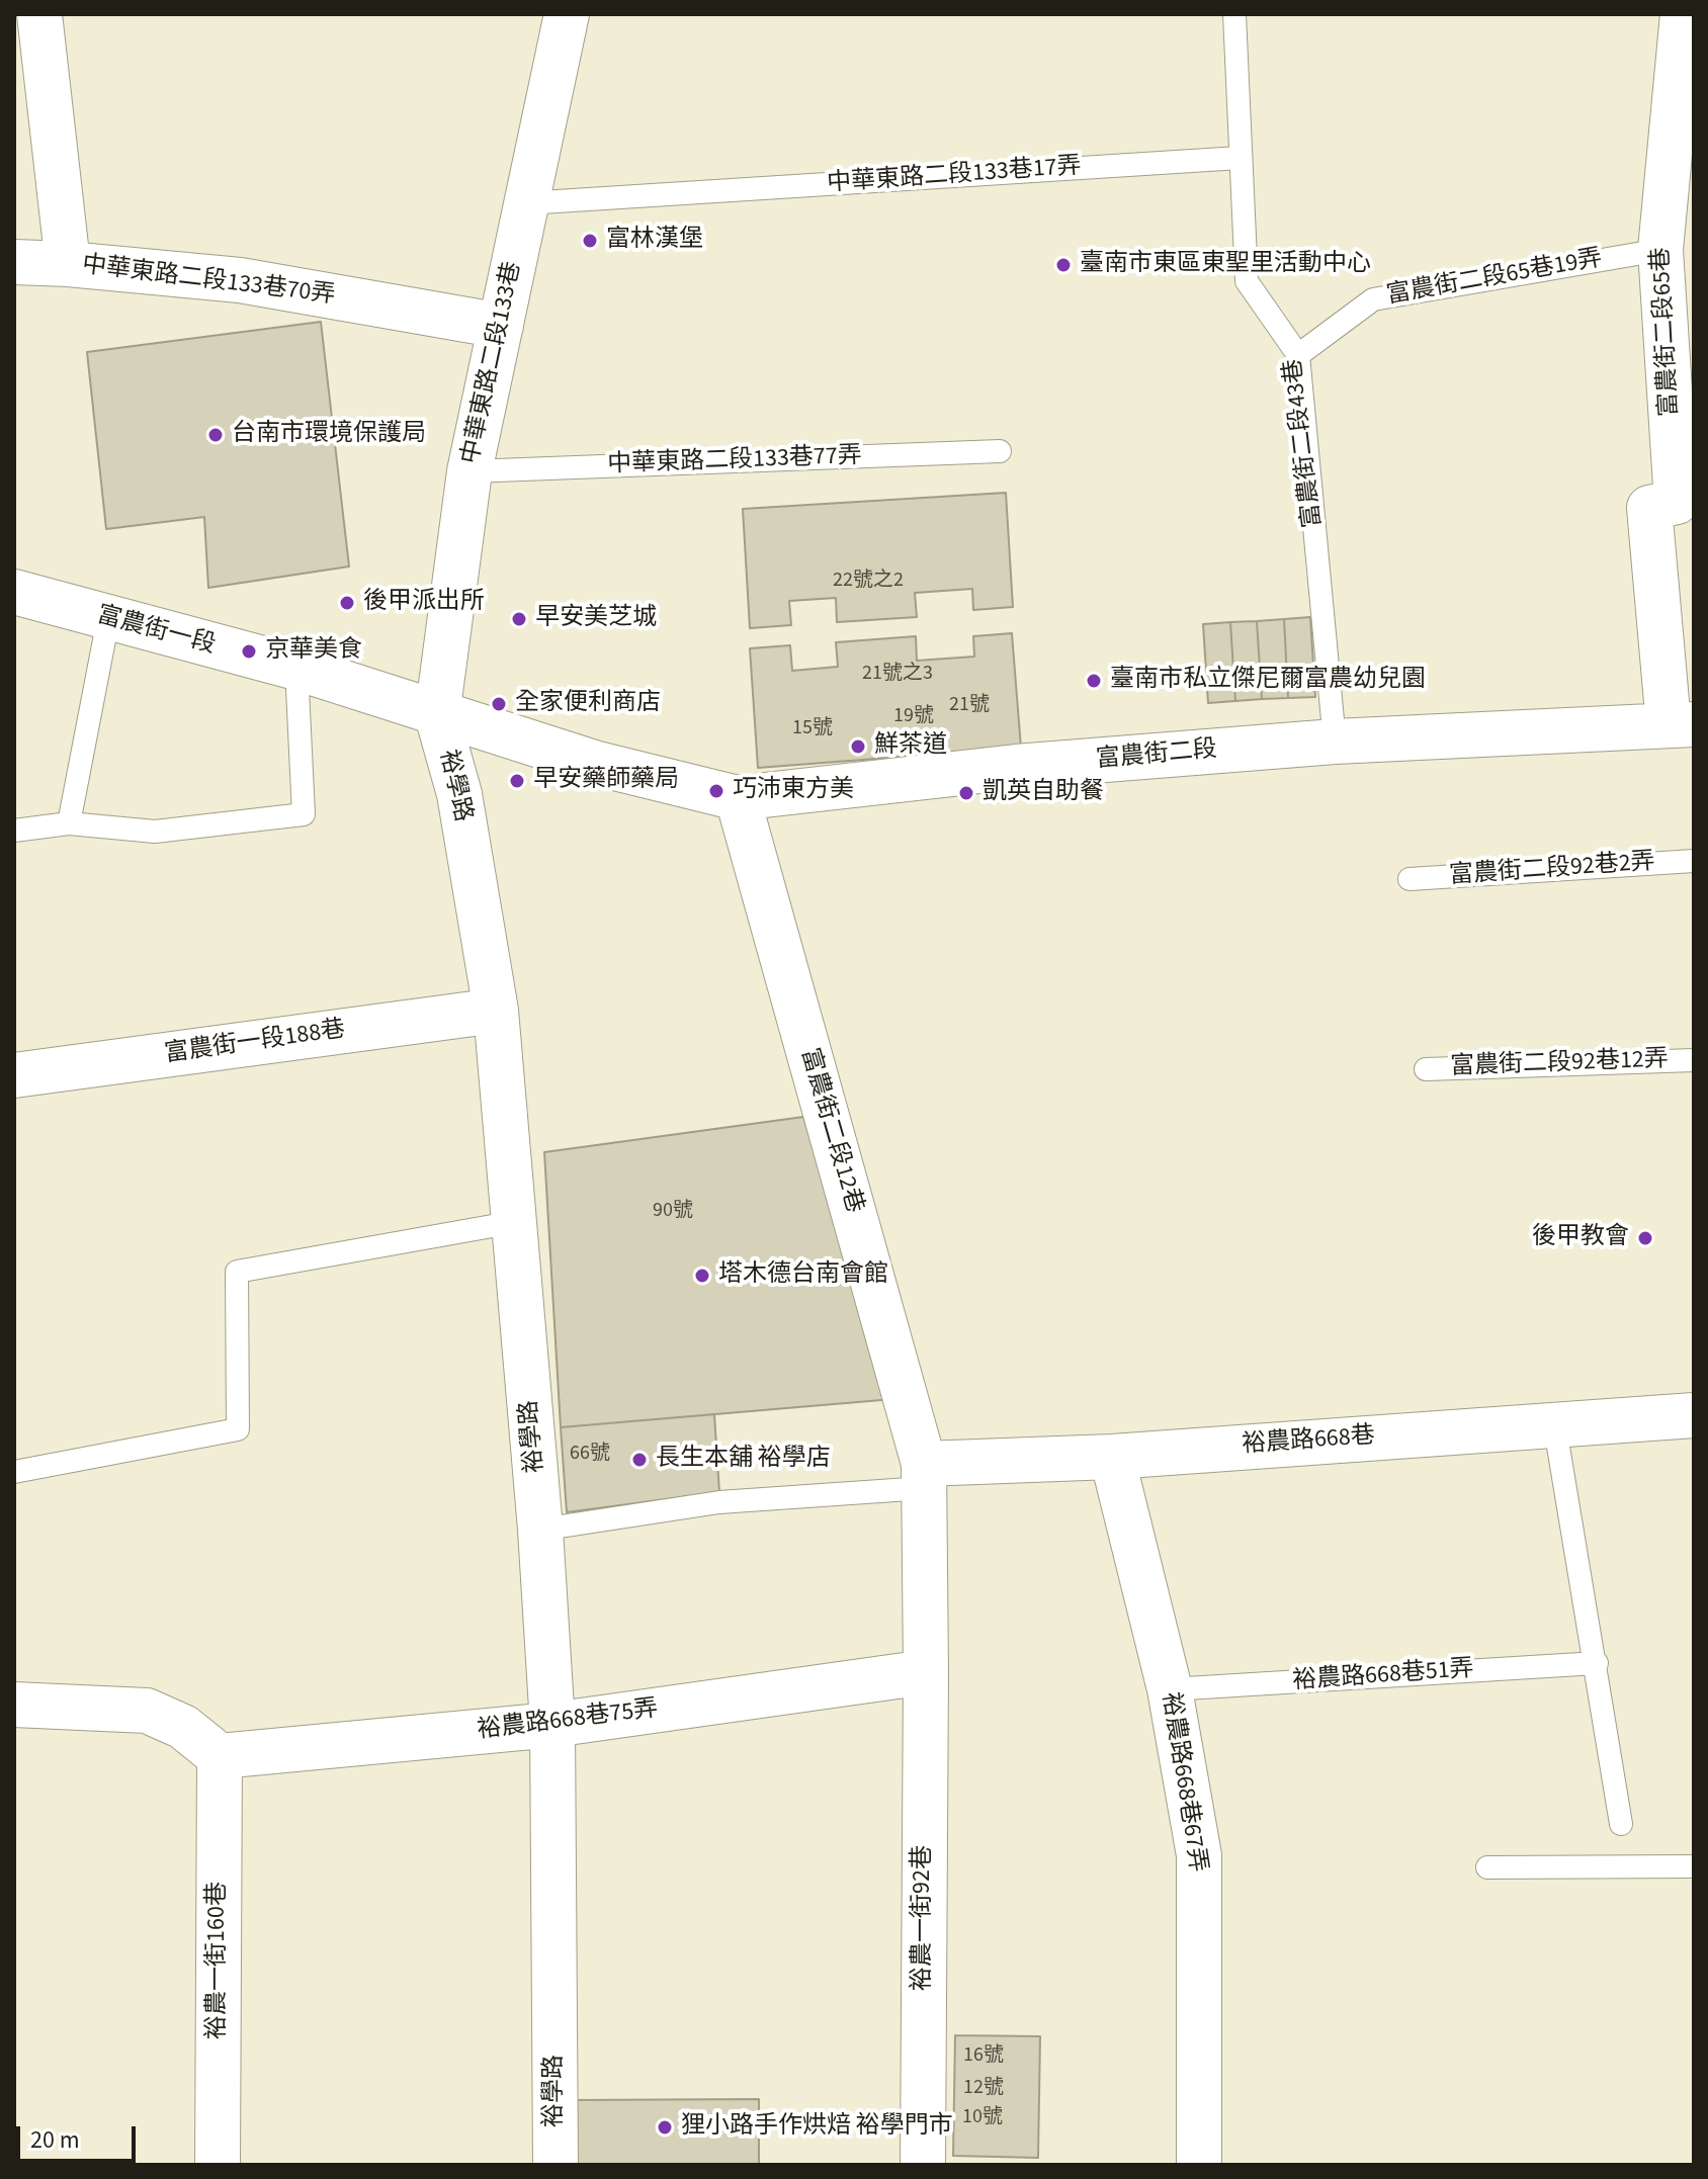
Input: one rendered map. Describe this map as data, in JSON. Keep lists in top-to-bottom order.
{
  "streets": {
    "street": [
      "中華東路二段133巷70弄",
      "富農街二段65巷",
      "中華東路二段133巷",
      "富農街一段",
      "富農街二段",
      "裕學路",
      "富農街一段188巷",
      "富農街二段12巷",
      "裕農路668巷",
      "裕農路668巷75弄",
      "裕農路668巷67弄",
      "裕農一街92巷",
      "裕農一街160巷"
    ],
    "lane": [
      "中華東路二段133巷17弄",
      "富農街二段65巷19弄",
      "富農街二段43巷",
      "中華東路二段133巷77弄",
      "富農街二段92巷2弄",
      "富農街二段92巷12弄",
      "裕農路668巷51弄"
    ]
  },
  "crossings": [
    ["中華東路二段133巷17弄", "中華東路二段133巷"],
    ["中華東路二段133巷17弄", "富農街二段43巷"],
    ["富農街二段65巷19弄", "富農街二段65巷"],
    ["富農街二段65巷19弄", "富農街二段43巷"],
    ["中華東路二段133巷70弄", "中華東路二段133巷"],
    ["富農街二段65巷", "富農街二段"],
    ["中華東路二段133巷", "中華東路二段133巷77弄"],
    ["中華東路二段133巷", "富農街一段"],
    ["中華東路二段133巷", "富農街二段"],
    ["中華東路二段133巷", "裕學路"],
    ["富農街二段43巷", "富農街二段"],
    ["富農街一段", "富農街二段"],
    ["富農街一段", "裕學路"],
    ["富農街二段", "裕學路"],
    ["富農街二段", "富農街二段12巷"],
    ["裕學路", "富農街一段188巷"],
    ["裕學路", "裕農路668巷75弄"],
    ["富農街二段12巷", "裕農路668巷"],
    ["裕農路668巷", "裕農路668巷67弄"],
    ["裕農路668巷51弄", "裕農路668巷67弄"],
    ["裕農路668巷75弄", "裕農一街92巷"],
    ["裕農路668巷75弄", "裕農一街160巷"]
  ],
  "places": [
    "富林漢堡",
    "臺南市東區東聖里活動中心",
    "台南市環境保護局",
    "後甲派出所",
    "早安美芝城",
    "京華美食",
    "臺南市私立傑尼爾富農幼兒園",
    "全家便利商店",
    "鮮茶道",
    "早安藥師藥局",
    "巧沛東方美",
    "凱英自助餐",
    "後甲教會",
    "塔木德台南會館",
    "長生本舖 裕學店",
    "狸小路手作烘焙 裕學門市"
  ],
  "house_numbers": [
    "22號之2",
    "21號之3",
    "21號",
    "19號",
    "15號",
    "90號",
    "66號",
    "16號",
    "12號",
    "10號"
  ],
  "scale_bar": "20 m"
}
